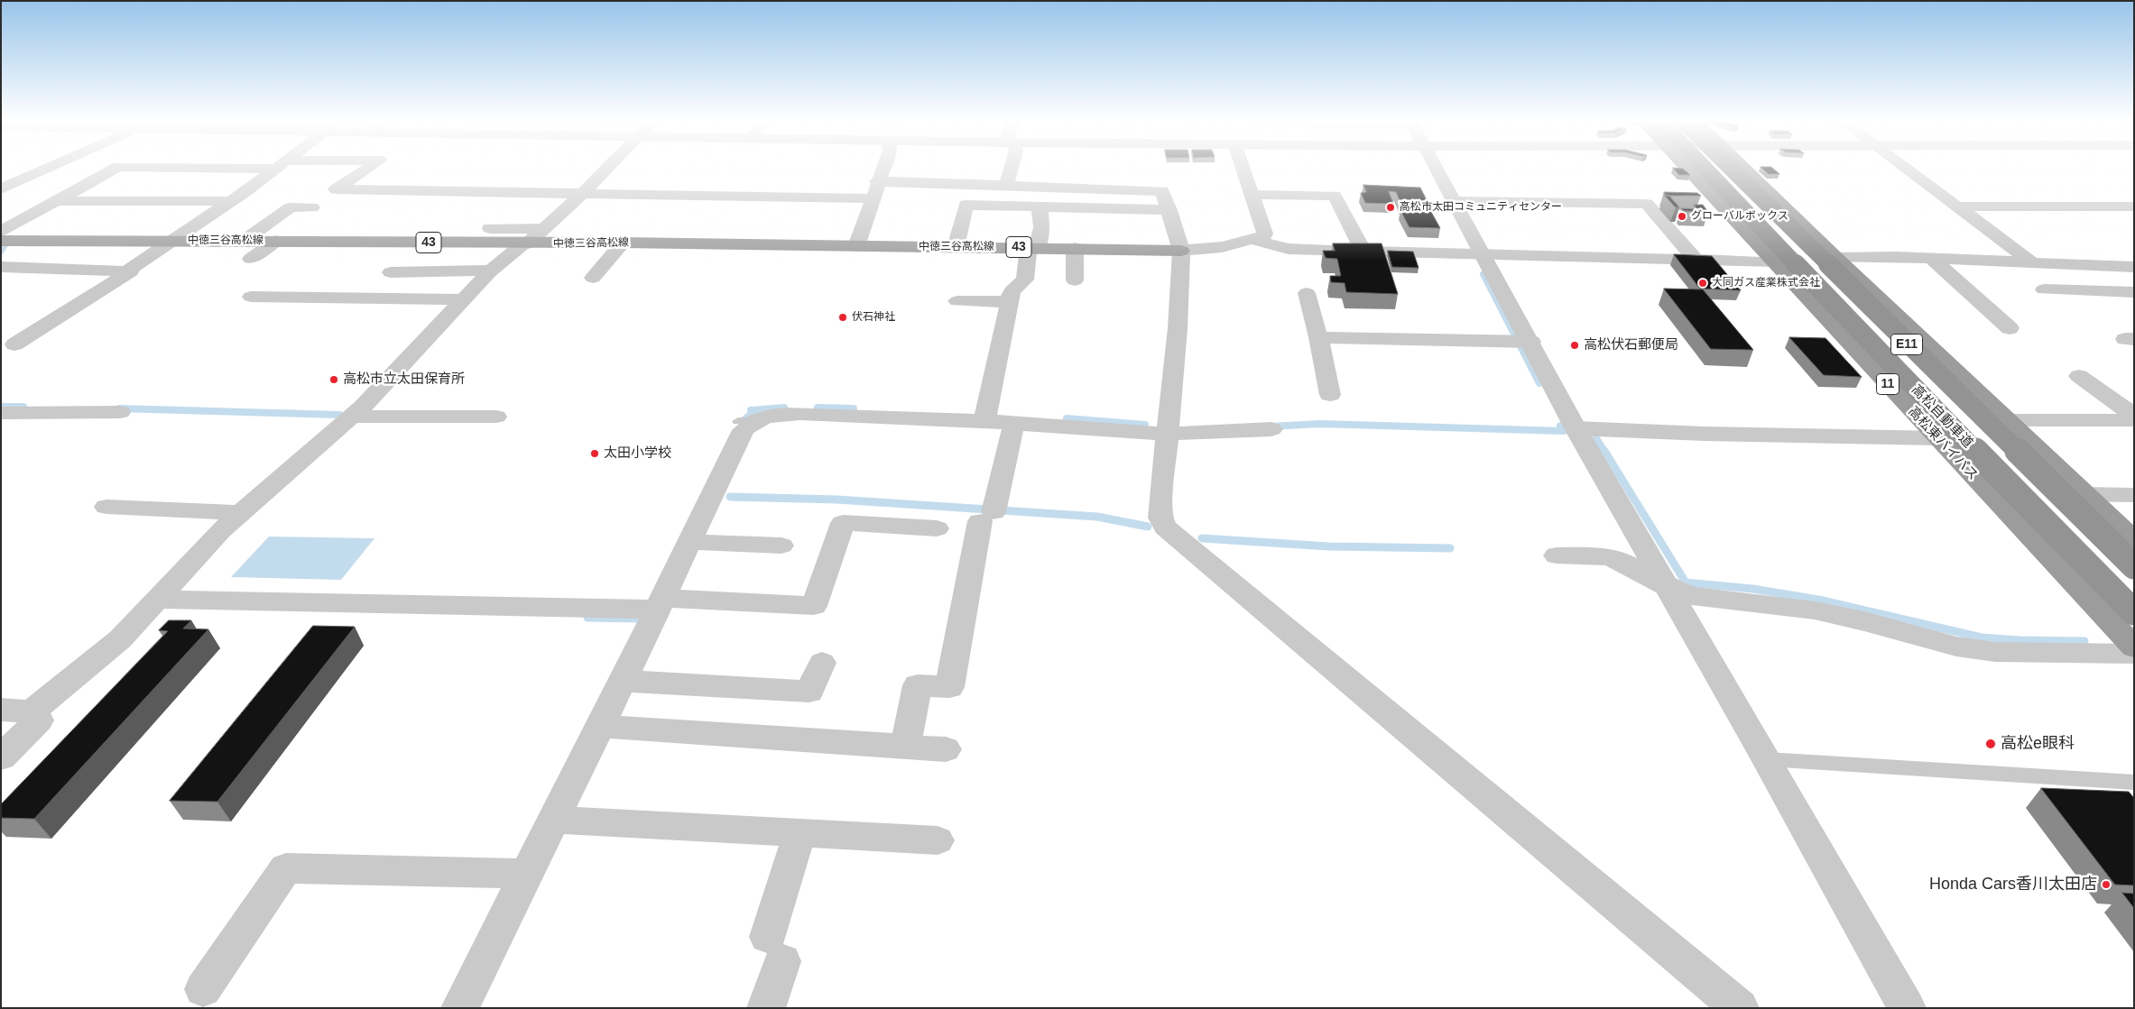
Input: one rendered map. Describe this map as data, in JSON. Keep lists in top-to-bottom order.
{
  "streets": {
    "highway": [
      "E11",
      "11",
      "高松自動車道",
      "高松東バイパス"
    ],
    "main road": ["中徳三谷高松線", "43"]
  },
  "places": [
    "高松市太田コミュニティセンター",
    "グローバルボックス",
    "大同ガス産業株式会社",
    "伏石神社",
    "高松伏石郵便局",
    "高松市立太田保育所",
    "太田小学校",
    "高松e眼科",
    "Honda Cars香川太田店"
  ]
}
